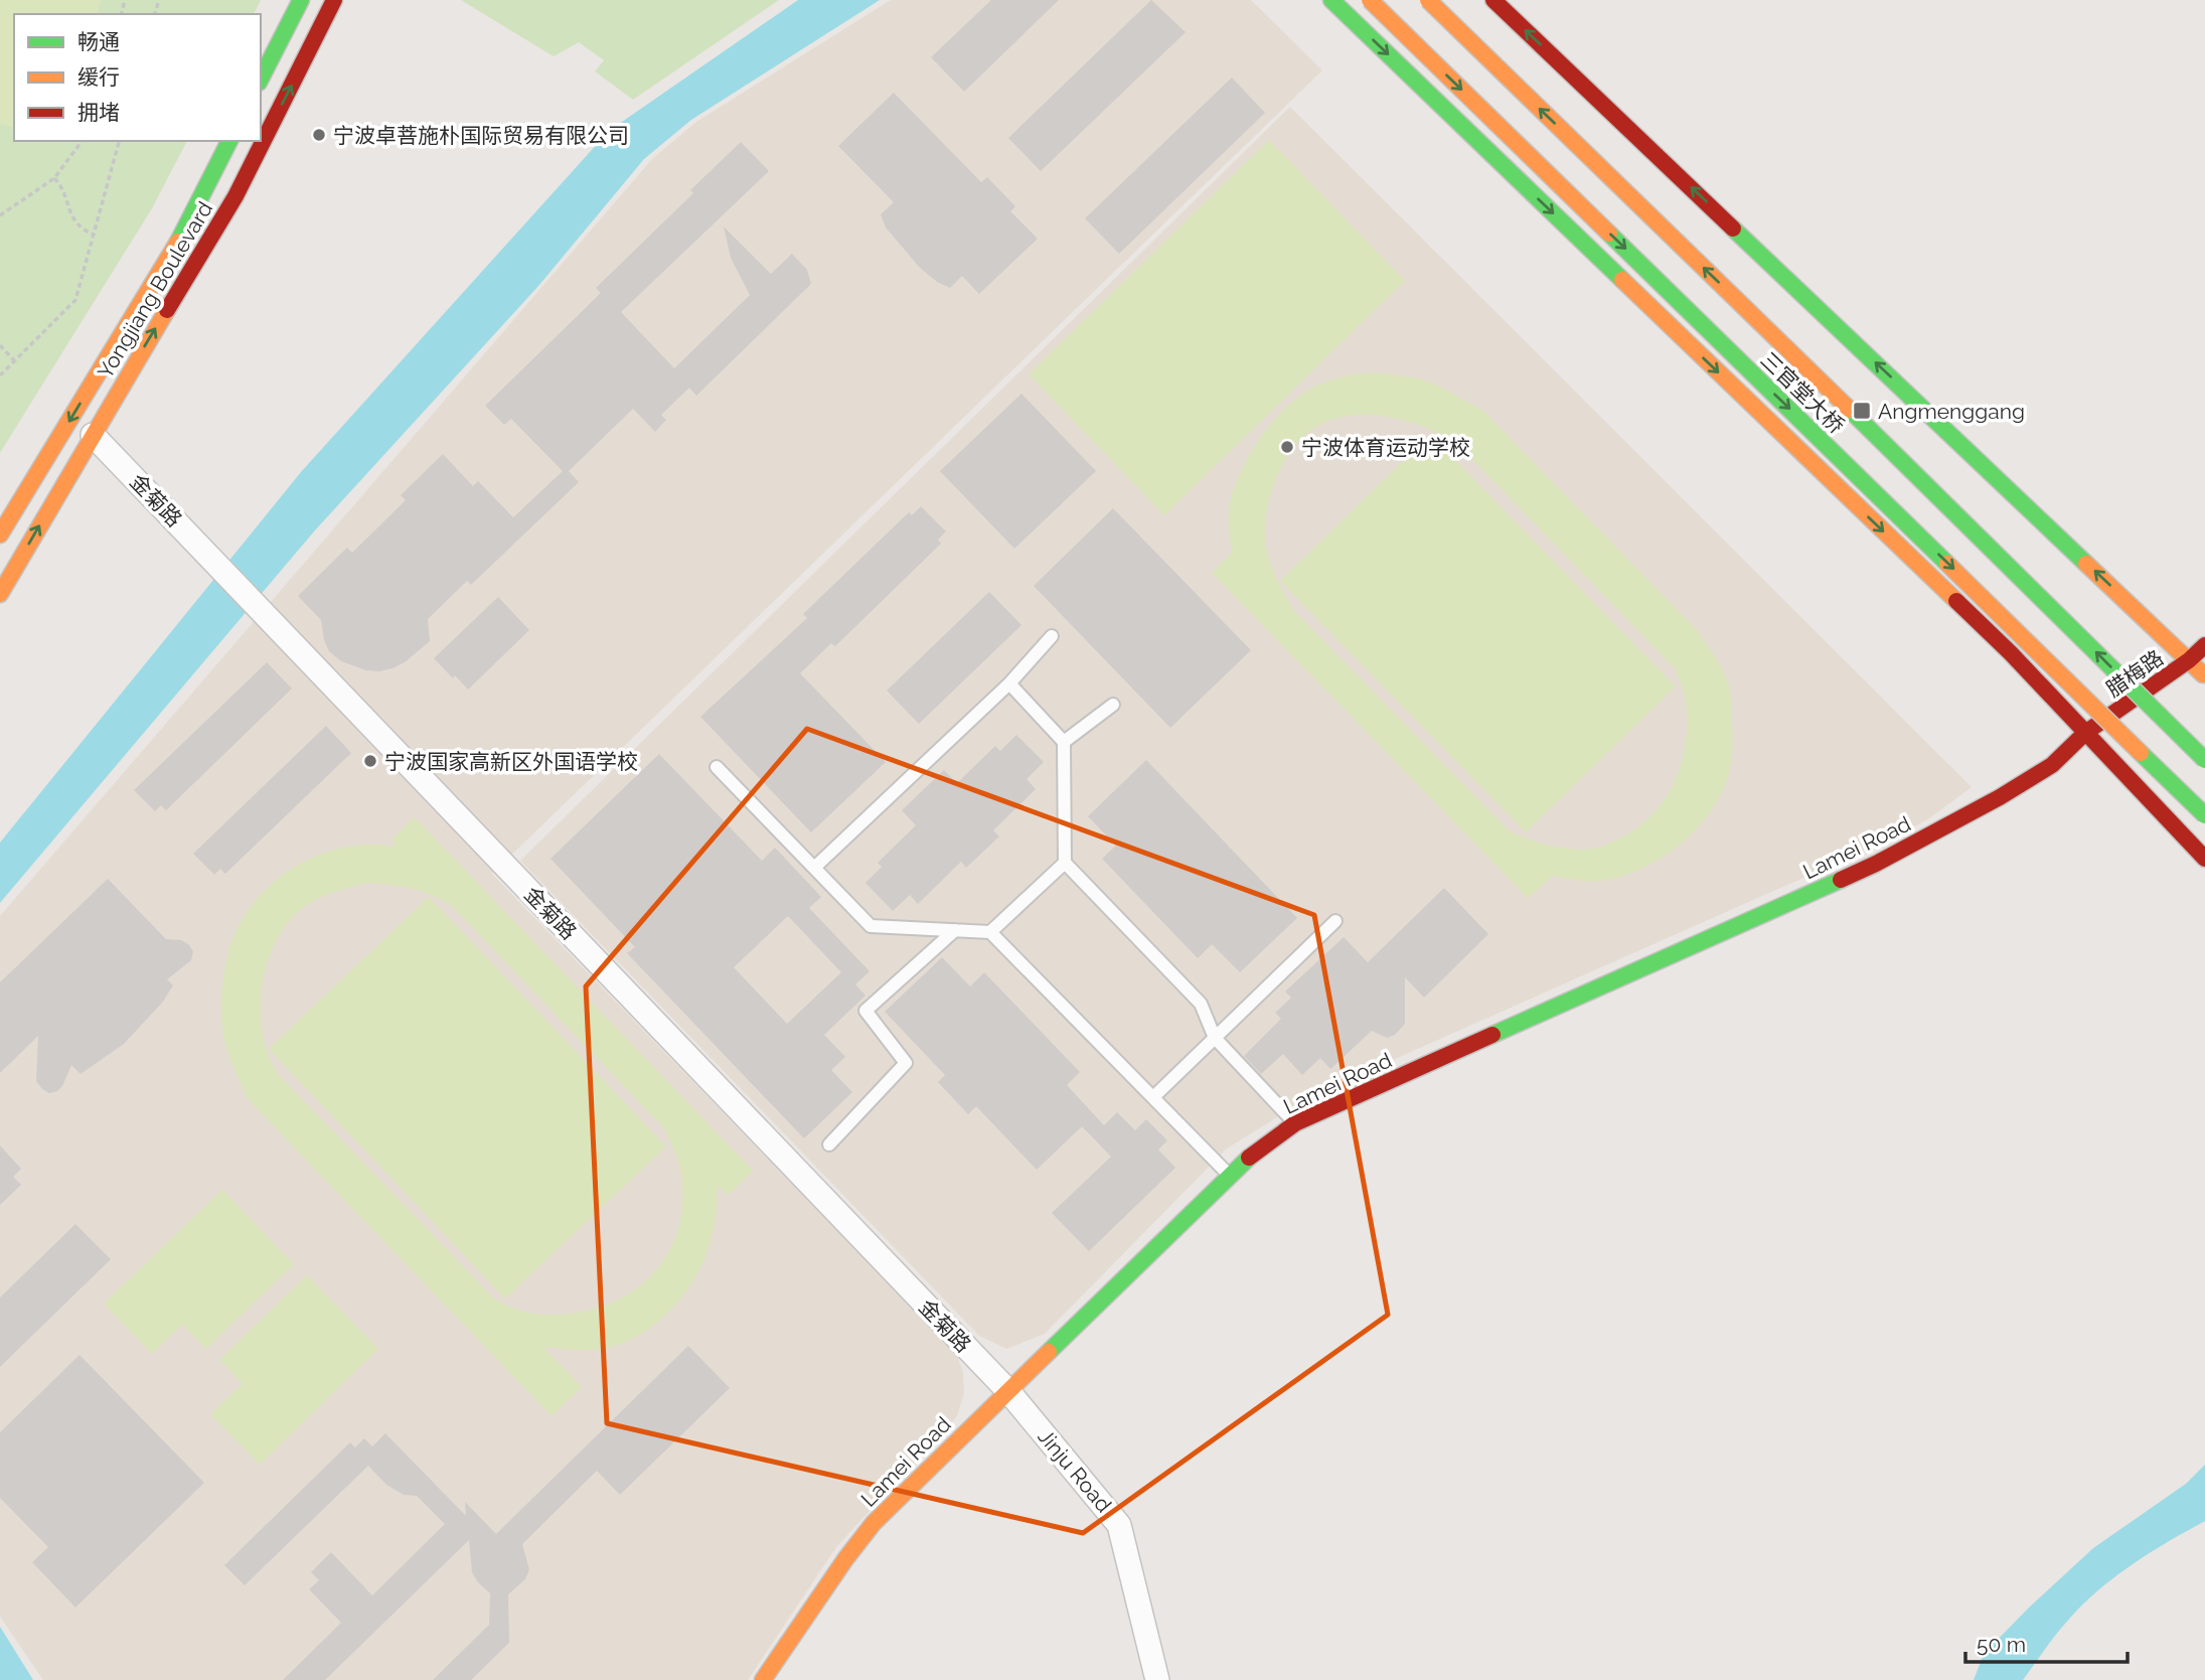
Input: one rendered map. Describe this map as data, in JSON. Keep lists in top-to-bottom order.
{
  "streets": {
    "street": [
      "Yongjiang Boulevard",
      "三官堂大桥",
      "金菊路",
      "腊梅路",
      "Lamei Road",
      "Jinju Road"
    ]
  },
  "crossings": [
    ["Yongjiang Boulevard", "金菊路"],
    ["金菊路", "Lamei Road"],
    ["金菊路", "Jinju Road"],
    ["腊梅路", "Lamei Road"],
    ["Lamei Road", "Jinju Road"]
  ],
  "places": {
    "other": ["宁波卓菩施朴国际贸易有限公司", "宁波体育运动学校", "宁波国家高新区外国语学校"],
    "transit": ["Angmenggang"]
  },
  "legend": ["畅通", "缓行", "拥堵"],
  "scale_bar": "50 m"
}
